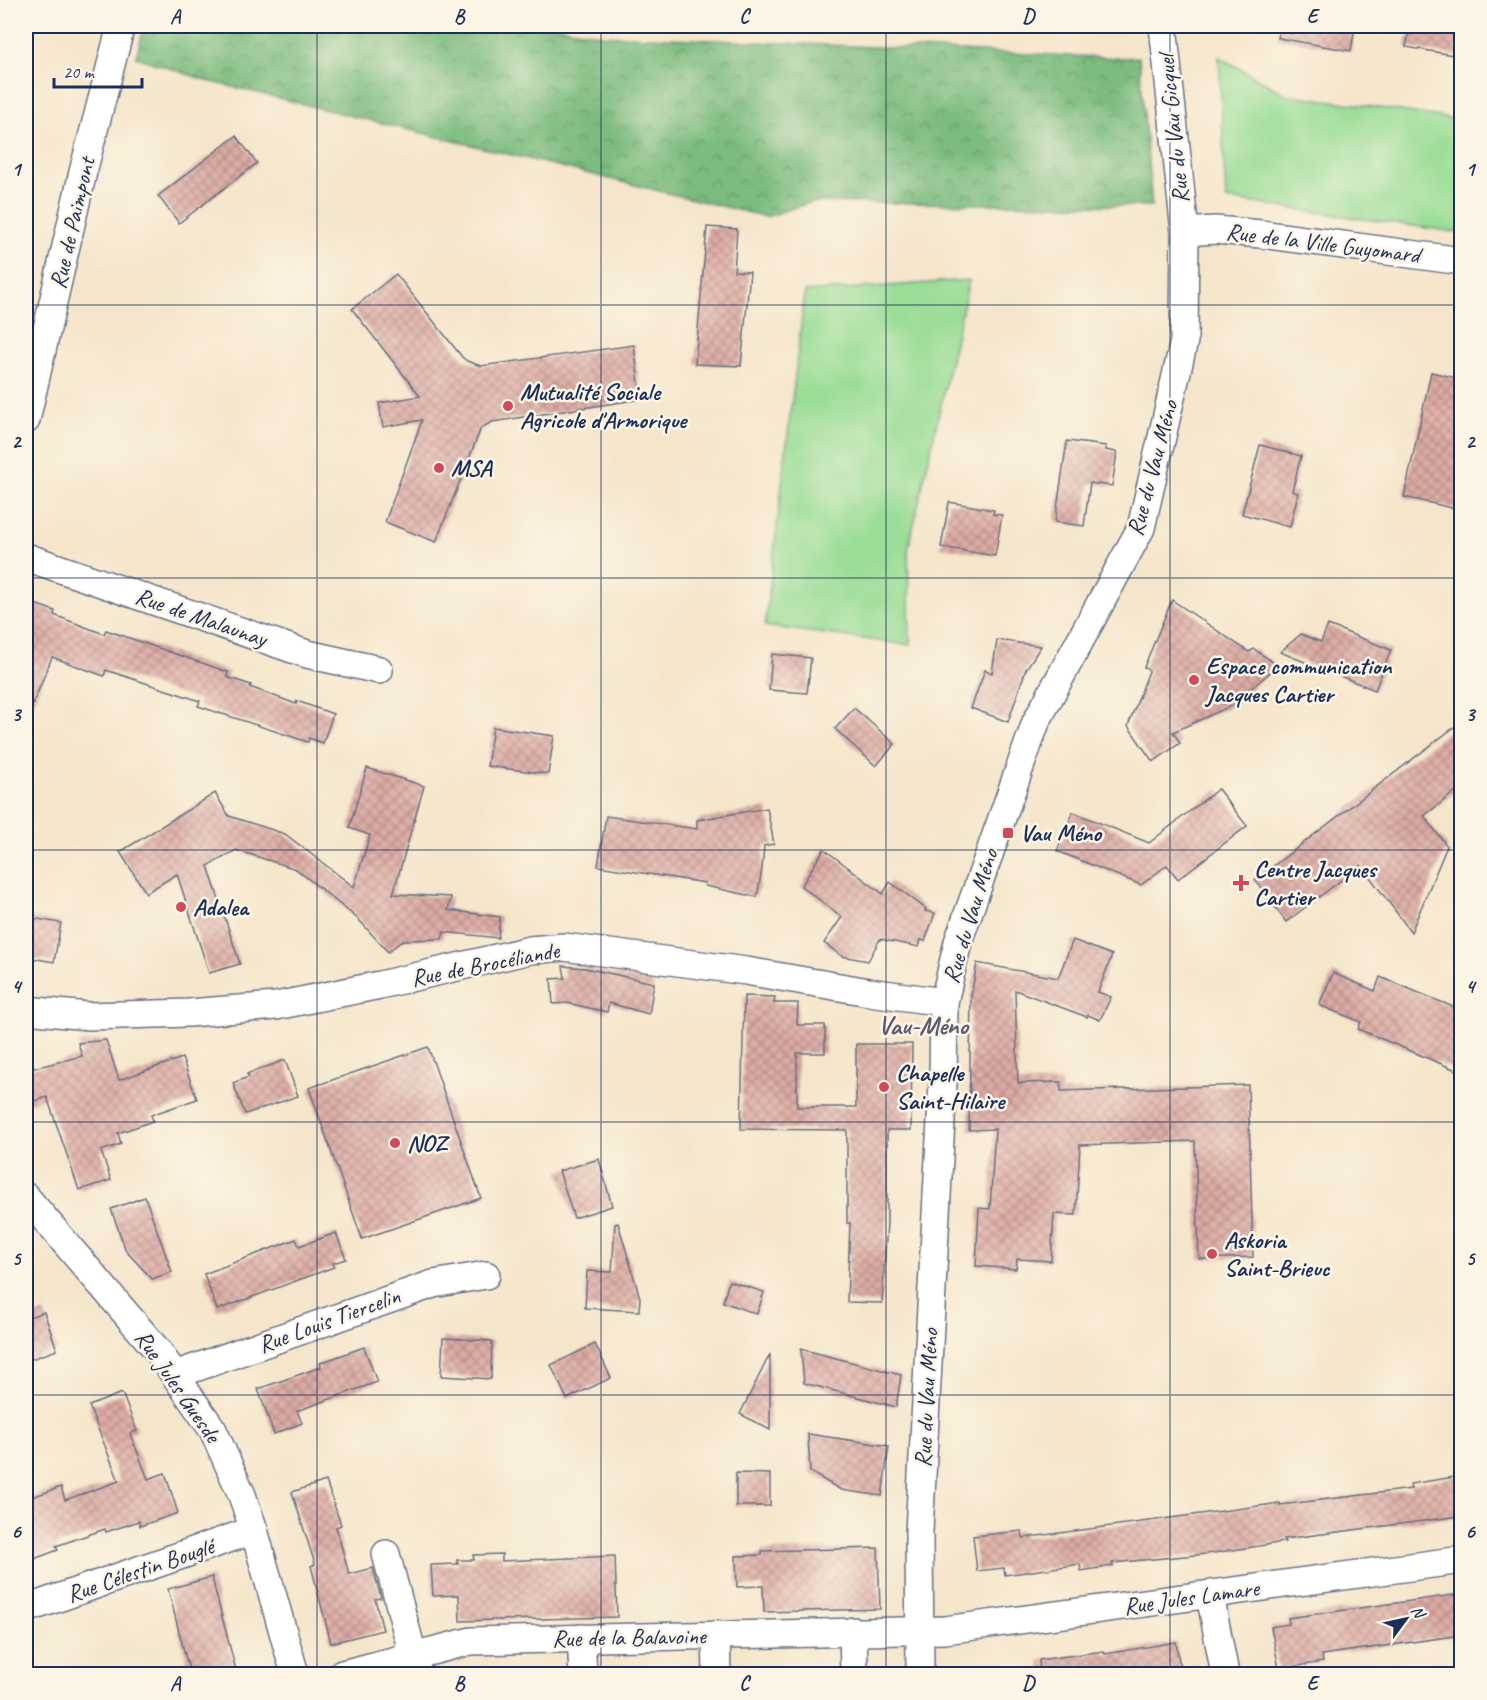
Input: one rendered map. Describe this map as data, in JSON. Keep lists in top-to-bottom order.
{
  "streets": {
    "street": [
      "Rue du Vau Gicquel",
      "Rue de Paimpont",
      "Rue de la Ville Guyomard",
      "Rue du Vau Méno",
      "Rue de Malaunay",
      "Rue de Brocéliande",
      "Rue Louis Tiercelin",
      "Rue Jules Guesde",
      "Rue Célestin Bouglé",
      "Rue Jules Lamare",
      "Rue de la Balavoine"
    ]
  },
  "crossings": [
    ["Rue du Vau Gicquel", "Rue de la Ville Guyomard"],
    ["Rue du Vau Gicquel", "Rue du Vau Méno"],
    ["Rue de la Ville Guyomard", "Rue du Vau Méno"],
    ["Rue du Vau Méno", "Rue de Brocéliande"],
    ["Rue du Vau Méno", "Rue Jules Lamare"],
    ["Rue du Vau Méno", "Rue de la Balavoine"],
    ["Rue Louis Tiercelin", "Rue Jules Guesde"],
    ["Rue Jules Guesde", "Rue Célestin Bouglé"],
    ["Rue Jules Lamare", "Rue de la Balavoine"]
  ],
  "districts": ["Vau-Méno"],
  "places": {
    "other": [
      "Mutualité Sociale Agricole d'Armorique",
      "MSA",
      "Espace communication Jacques Cartier",
      "Adalea",
      "Chapelle Saint-Hilaire",
      "NOZ",
      "Askoria Saint-Brieuc"
    ],
    "transit": ["Vau Méno"],
    "health": ["Centre Jacques Cartier"]
  },
  "scale_bar": "20 m",
  "north": "top right",
  "grid": {
    "columns": [
      "A",
      "B",
      "C",
      "D",
      "E"
    ],
    "rows": [
      "1",
      "2",
      "3",
      "4",
      "5",
      "6"
    ]
  }
}
